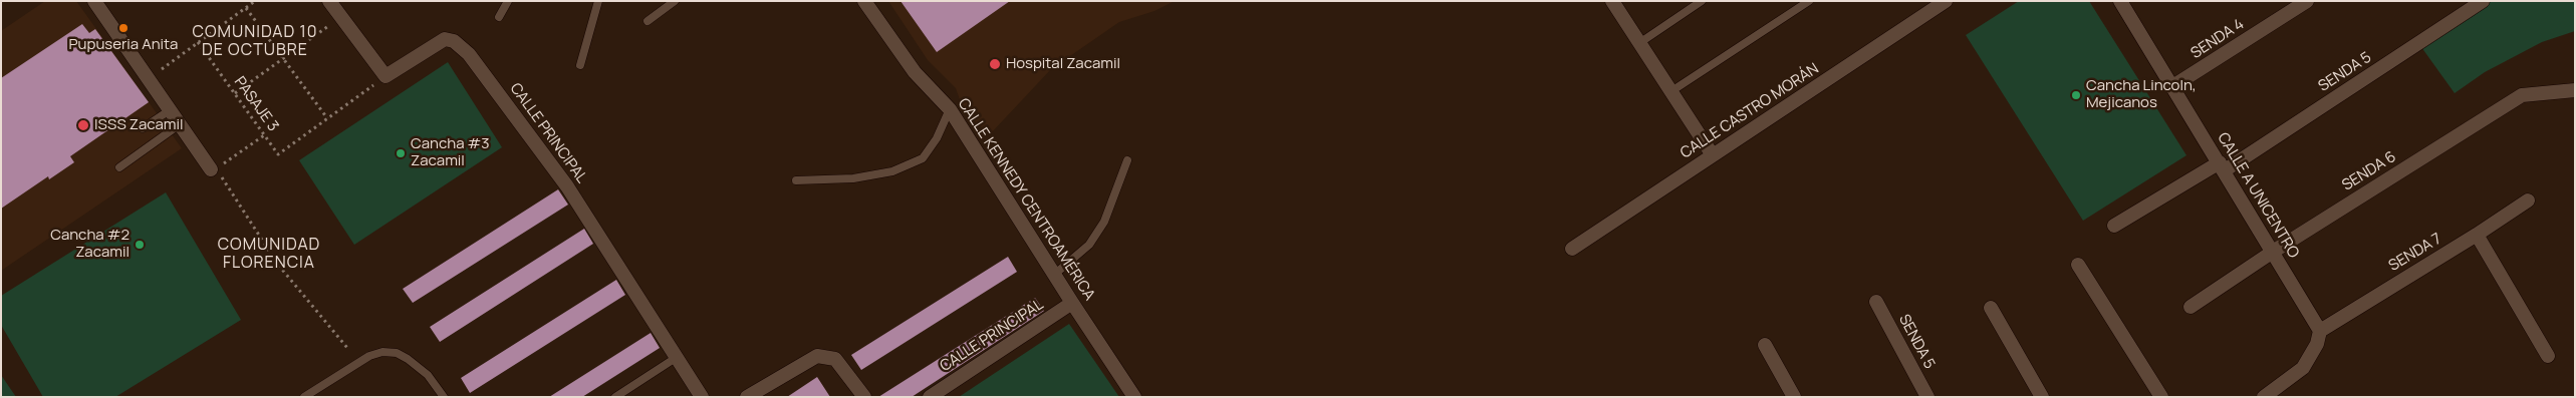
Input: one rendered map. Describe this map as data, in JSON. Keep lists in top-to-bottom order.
{
  "streets": {
    "street": [
      "SENDA 4",
      "SENDA 5",
      "CALLE CASTRO MORÁN",
      "CALLE PRINCIPAL",
      "SENDA 6",
      "CALLE A UNICENTRO",
      "CALLE KENNEDY CENTROAMÉRICA",
      "SENDA 7"
    ],
    "path": ["PASAJE 3"]
  },
  "crossings": [
    ["SENDA 4", "CALLE A UNICENTRO"],
    ["SENDA 5", "CALLE A UNICENTRO"],
    ["CALLE PRINCIPAL", "CALLE KENNEDY CENTROAMÉRICA"],
    ["SENDA 6", "CALLE A UNICENTRO"],
    ["CALLE A UNICENTRO", "SENDA 7"]
  ],
  "districts": ["COMUNIDAD 10 DE OCTUBRE", "COMUNIDAD FLORENCIA"],
  "places": [
    "Pupuseria Anita",
    "Hospital Zacamil",
    "Cancha Lincoln, Mejicanos",
    "ISSS Zacamil",
    "Cancha #3 Zacamil",
    "Cancha #2 Zacamil"
  ]
}
